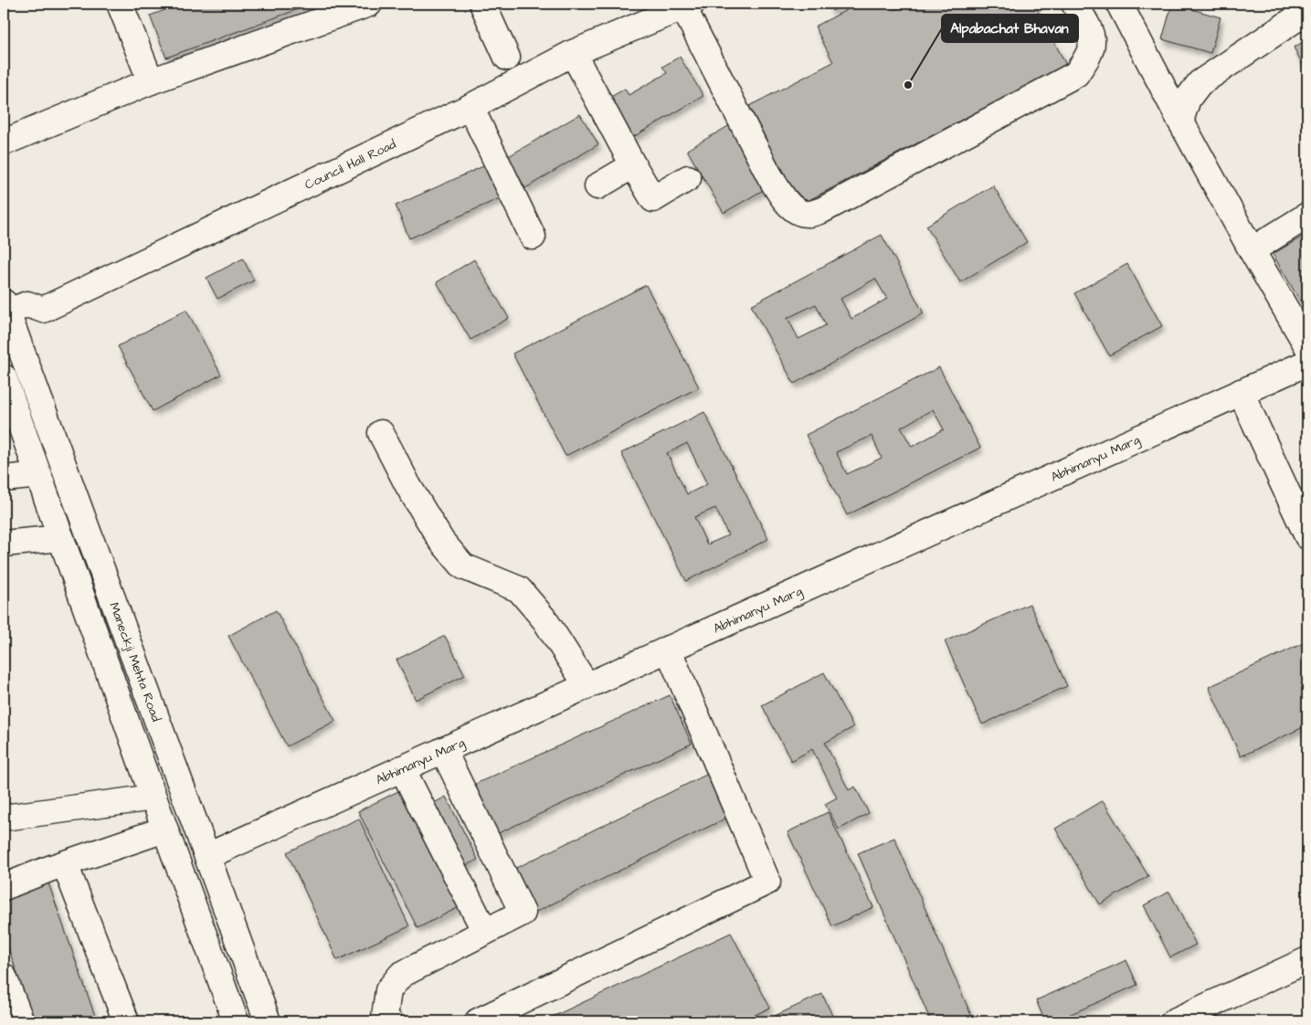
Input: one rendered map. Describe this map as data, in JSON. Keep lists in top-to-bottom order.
{
  "streets": {
    "street": ["Council Hall Road", "Abhimanyu Marg", "Maneckji Mehta Road"]
  },
  "crossings": [
    ["Council Hall Road", "Maneckji Mehta Road"],
    ["Abhimanyu Marg", "Maneckji Mehta Road"]
  ],
  "places": ["Alpabachat Bhavan"]
}
